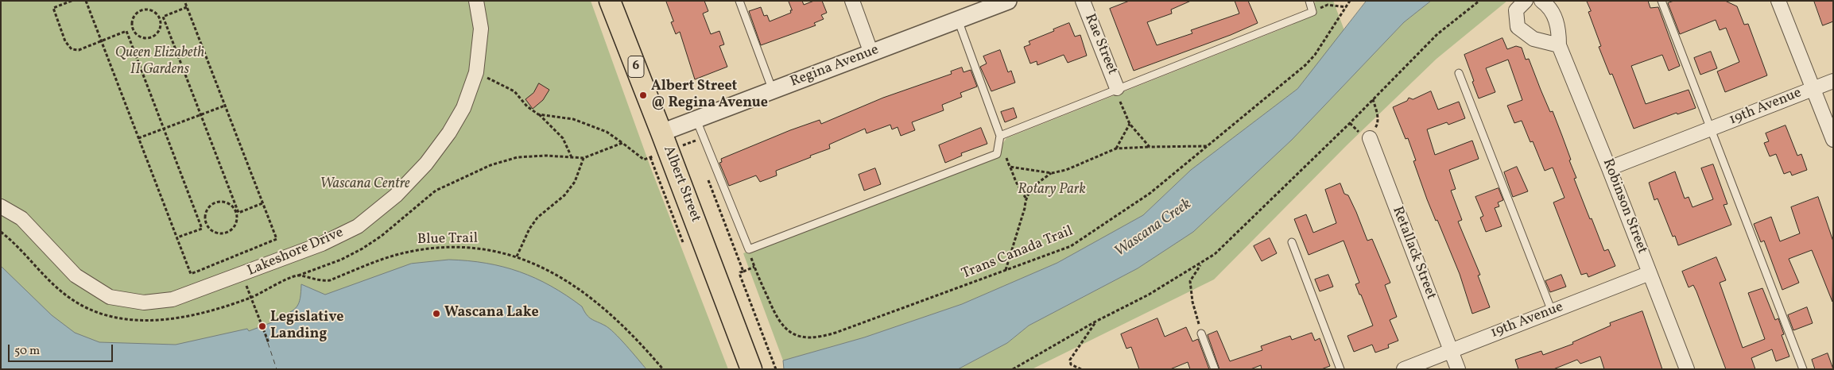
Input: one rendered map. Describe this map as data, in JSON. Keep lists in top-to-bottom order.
{
  "streets": {
    "main road": ["6", "Albert Street"],
    "street": [
      "Rae Street",
      "Regina Avenue",
      "19th Avenue",
      "Robinson Street",
      "Lakeshore Drive",
      "Retallack Street"
    ],
    "path": ["Blue Trail", "Trans Canada Trail"]
  },
  "crossings": [
    ["Regina Avenue", "Albert Street"],
    ["19th Avenue", "Robinson Street"],
    ["19th Avenue", "Retallack Street"]
  ],
  "water": ["Wascana Creek"],
  "parks": ["Queen Elizabeth II Gardens", "Wascana Centre", "Rotary Park"],
  "places": ["Albert Street @ Regina Avenue", "Wascana Lake", "Legislative Landing"],
  "scale_bar": "50 m"
}
